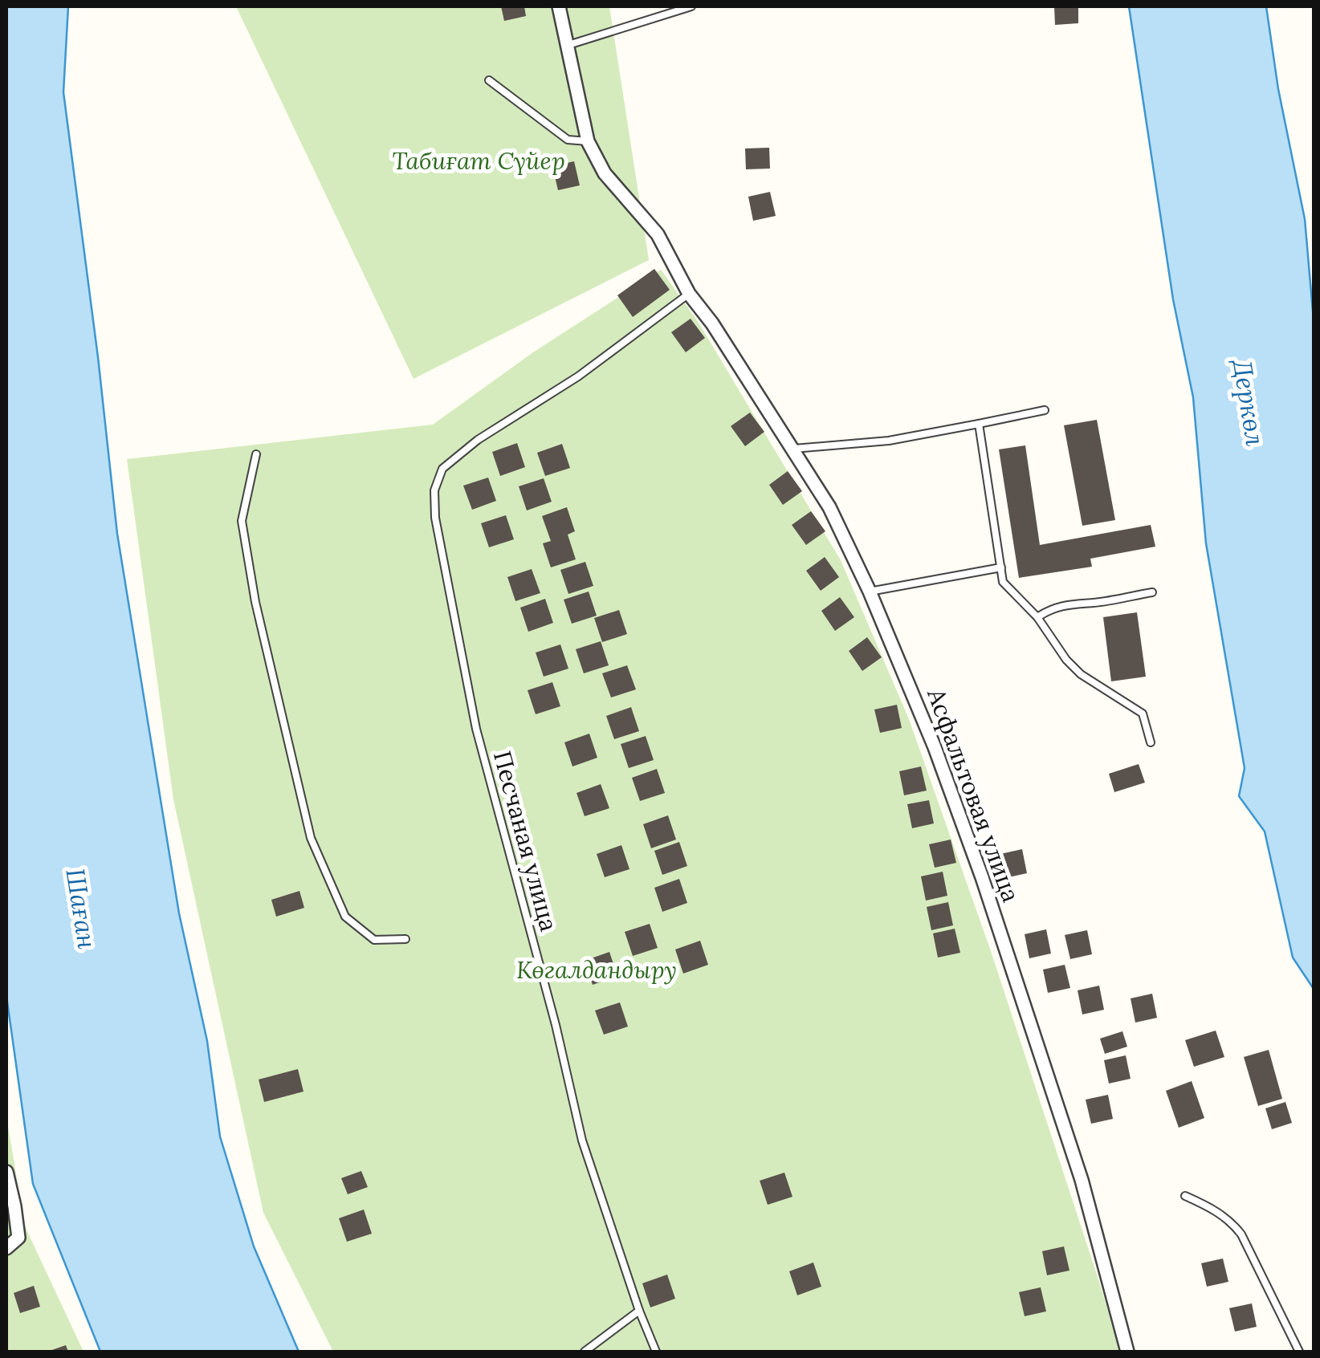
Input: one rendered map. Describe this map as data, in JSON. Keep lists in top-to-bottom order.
{
  "streets": {
    "street": ["Асфальтовая улица"],
    "lane": ["Песчаная улица"]
  },
  "crossings": [
    ["Асфальтовая улица", "Песчаная улица"]
  ],
  "water": ["Деркөл", "Шаған"],
  "parks": ["Табиғат Сүйер", "Көгалдандыру"]
}
